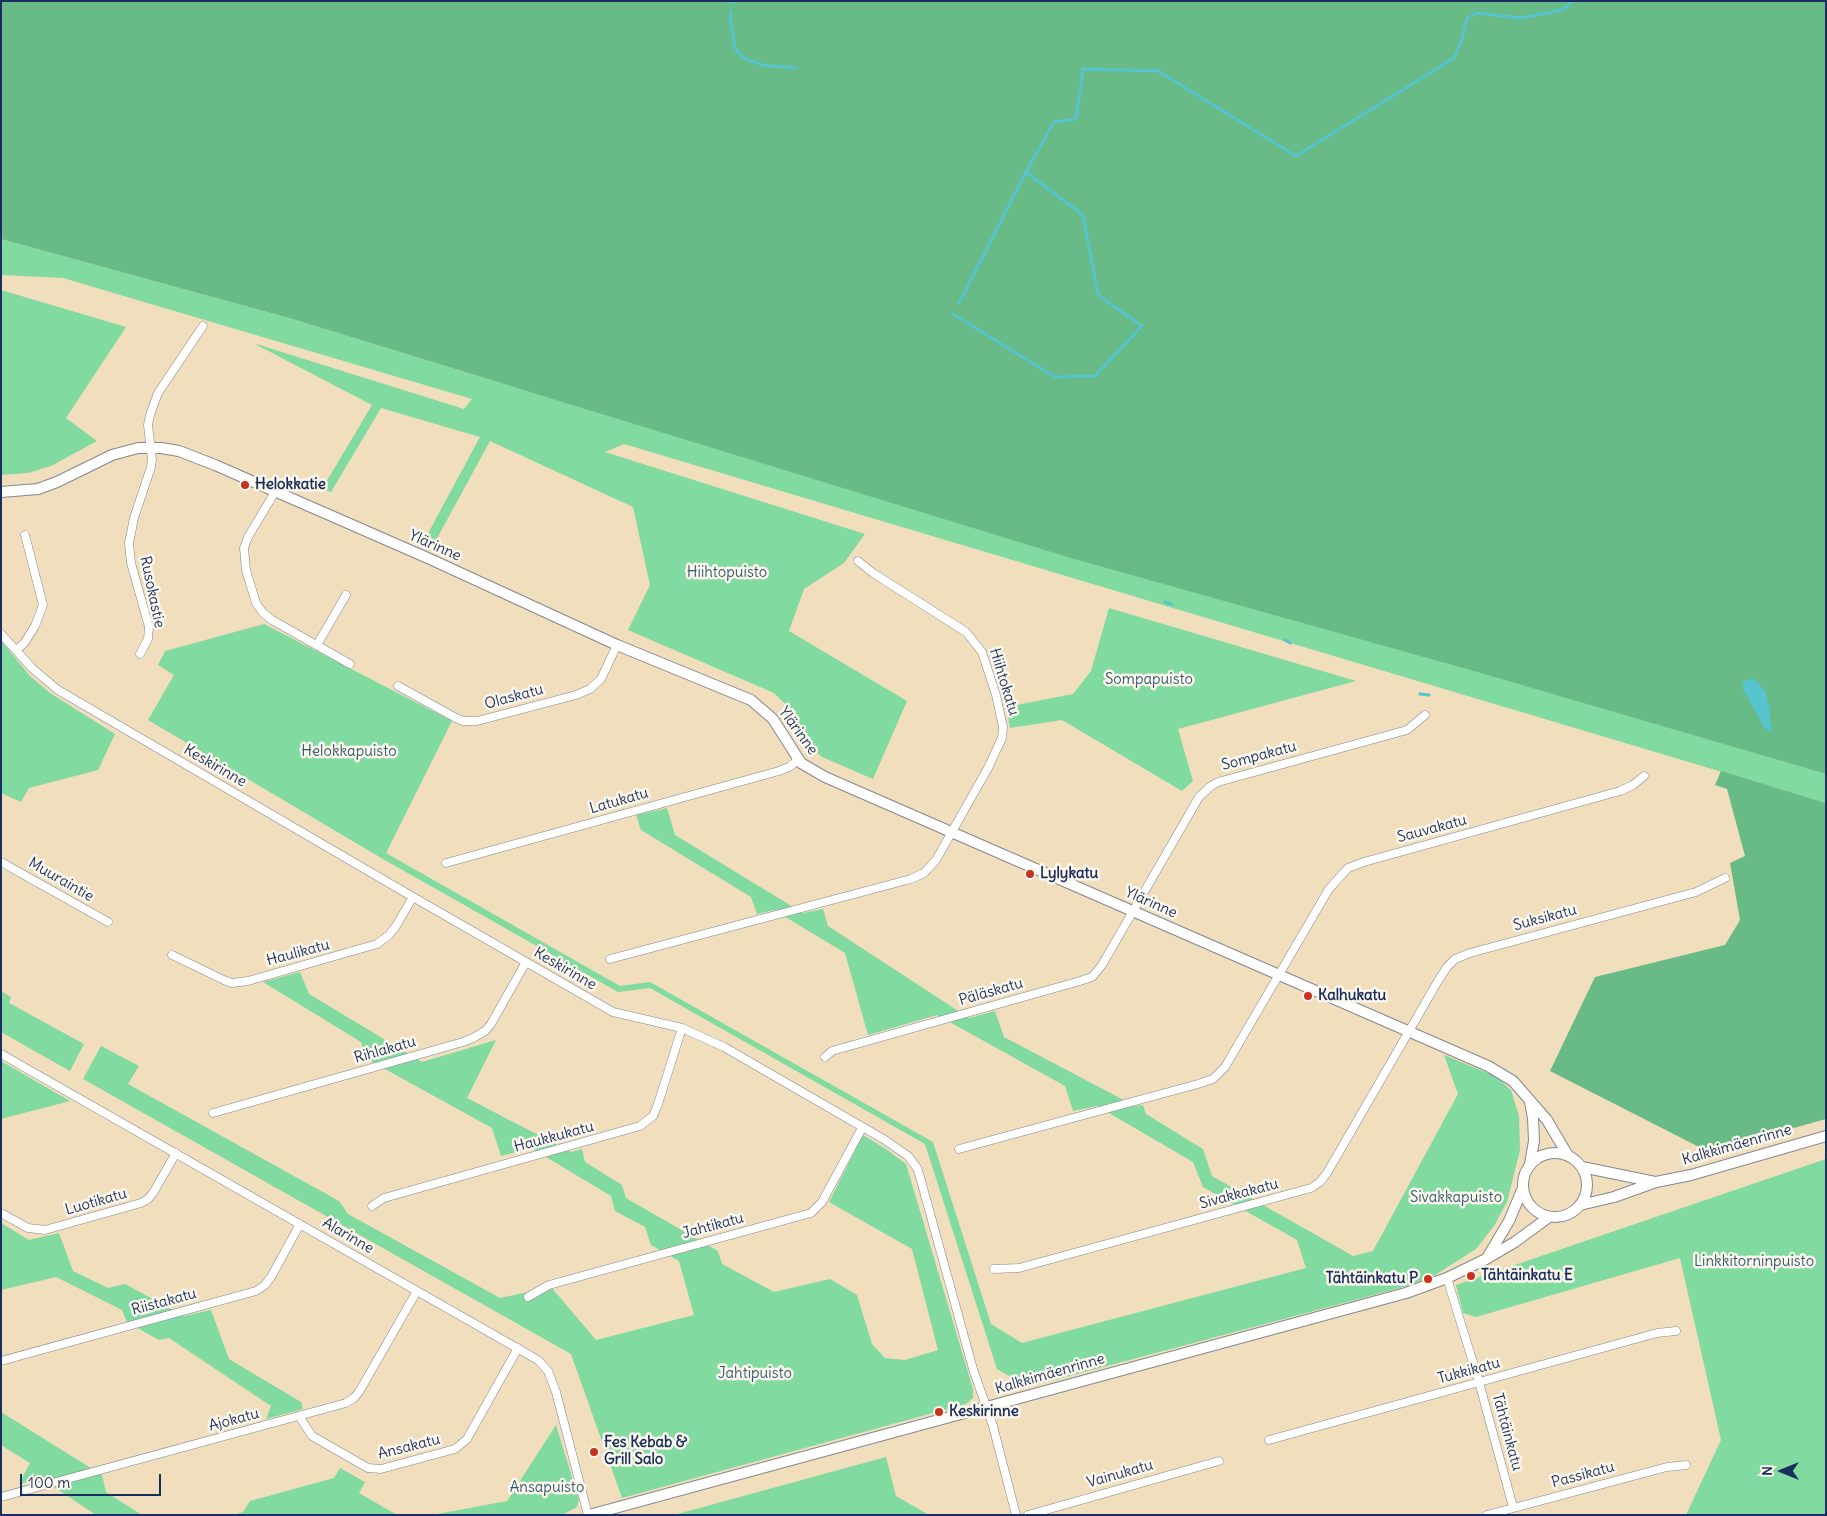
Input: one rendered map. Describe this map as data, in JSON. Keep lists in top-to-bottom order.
{
  "streets": {
    "street": [
      "Ylärinne",
      "Rusokastie",
      "Hiihtokatu",
      "Olaskatu",
      "Sompakatu",
      "Keskirinne",
      "Latukatu",
      "Sauvakatu",
      "Muuraintie",
      "Suksikatu",
      "Haulikatu",
      "Päläskatu",
      "Rihlakatu",
      "Haukkukatu",
      "Kalkkimäenrinne",
      "Sivakkakatu",
      "Luotikatu",
      "Jahtikatu",
      "Alarinne",
      "Riistakatu",
      "Tukkikatu",
      "Ajokatu",
      "Tähtäinkatu",
      "Ansakatu",
      "Vainukatu",
      "Passikatu"
    ]
  },
  "crossings": [
    ["Ylärinne", "Rusokastie"],
    ["Ylärinne", "Hiihtokatu"],
    ["Ylärinne", "Olaskatu"],
    ["Ylärinne", "Sompakatu"],
    ["Ylärinne", "Latukatu"],
    ["Ylärinne", "Sauvakatu"],
    ["Ylärinne", "Suksikatu"],
    ["Ylärinne", "Päläskatu"],
    ["Ylärinne", "Kalkkimäenrinne"],
    ["Ylärinne", "Sivakkakatu"],
    ["Sompakatu", "Päläskatu"],
    ["Keskirinne", "Haulikatu"],
    ["Keskirinne", "Rihlakatu"],
    ["Keskirinne", "Haukkukatu"],
    ["Keskirinne", "Kalkkimäenrinne"],
    ["Keskirinne", "Jahtikatu"],
    ["Suksikatu", "Sivakkakatu"],
    ["Kalkkimäenrinne", "Alarinne"],
    ["Kalkkimäenrinne", "Tähtäinkatu"],
    ["Luotikatu", "Alarinne"],
    ["Alarinne", "Riistakatu"],
    ["Alarinne", "Ajokatu"],
    ["Alarinne", "Ansakatu"],
    ["Tukkikatu", "Tähtäinkatu"],
    ["Ajokatu", "Ansakatu"],
    ["Tähtäinkatu", "Passikatu"]
  ],
  "parks": [
    "Hiihtopuisto",
    "Sompapuisto",
    "Helokkapuisto",
    "Sivakkapuisto",
    "Linkkitorninpuisto",
    "Jahtipuisto",
    "Ansapuisto"
  ],
  "places": [
    "Helokkatie",
    "Lylykatu",
    "Kalhukatu",
    "Tähtäinkatu E",
    "Tähtäinkatu P",
    "Keskirinne",
    "Fes Kebab & Grill Salo"
  ],
  "scale_bar": "100 m",
  "north": "left"
}
